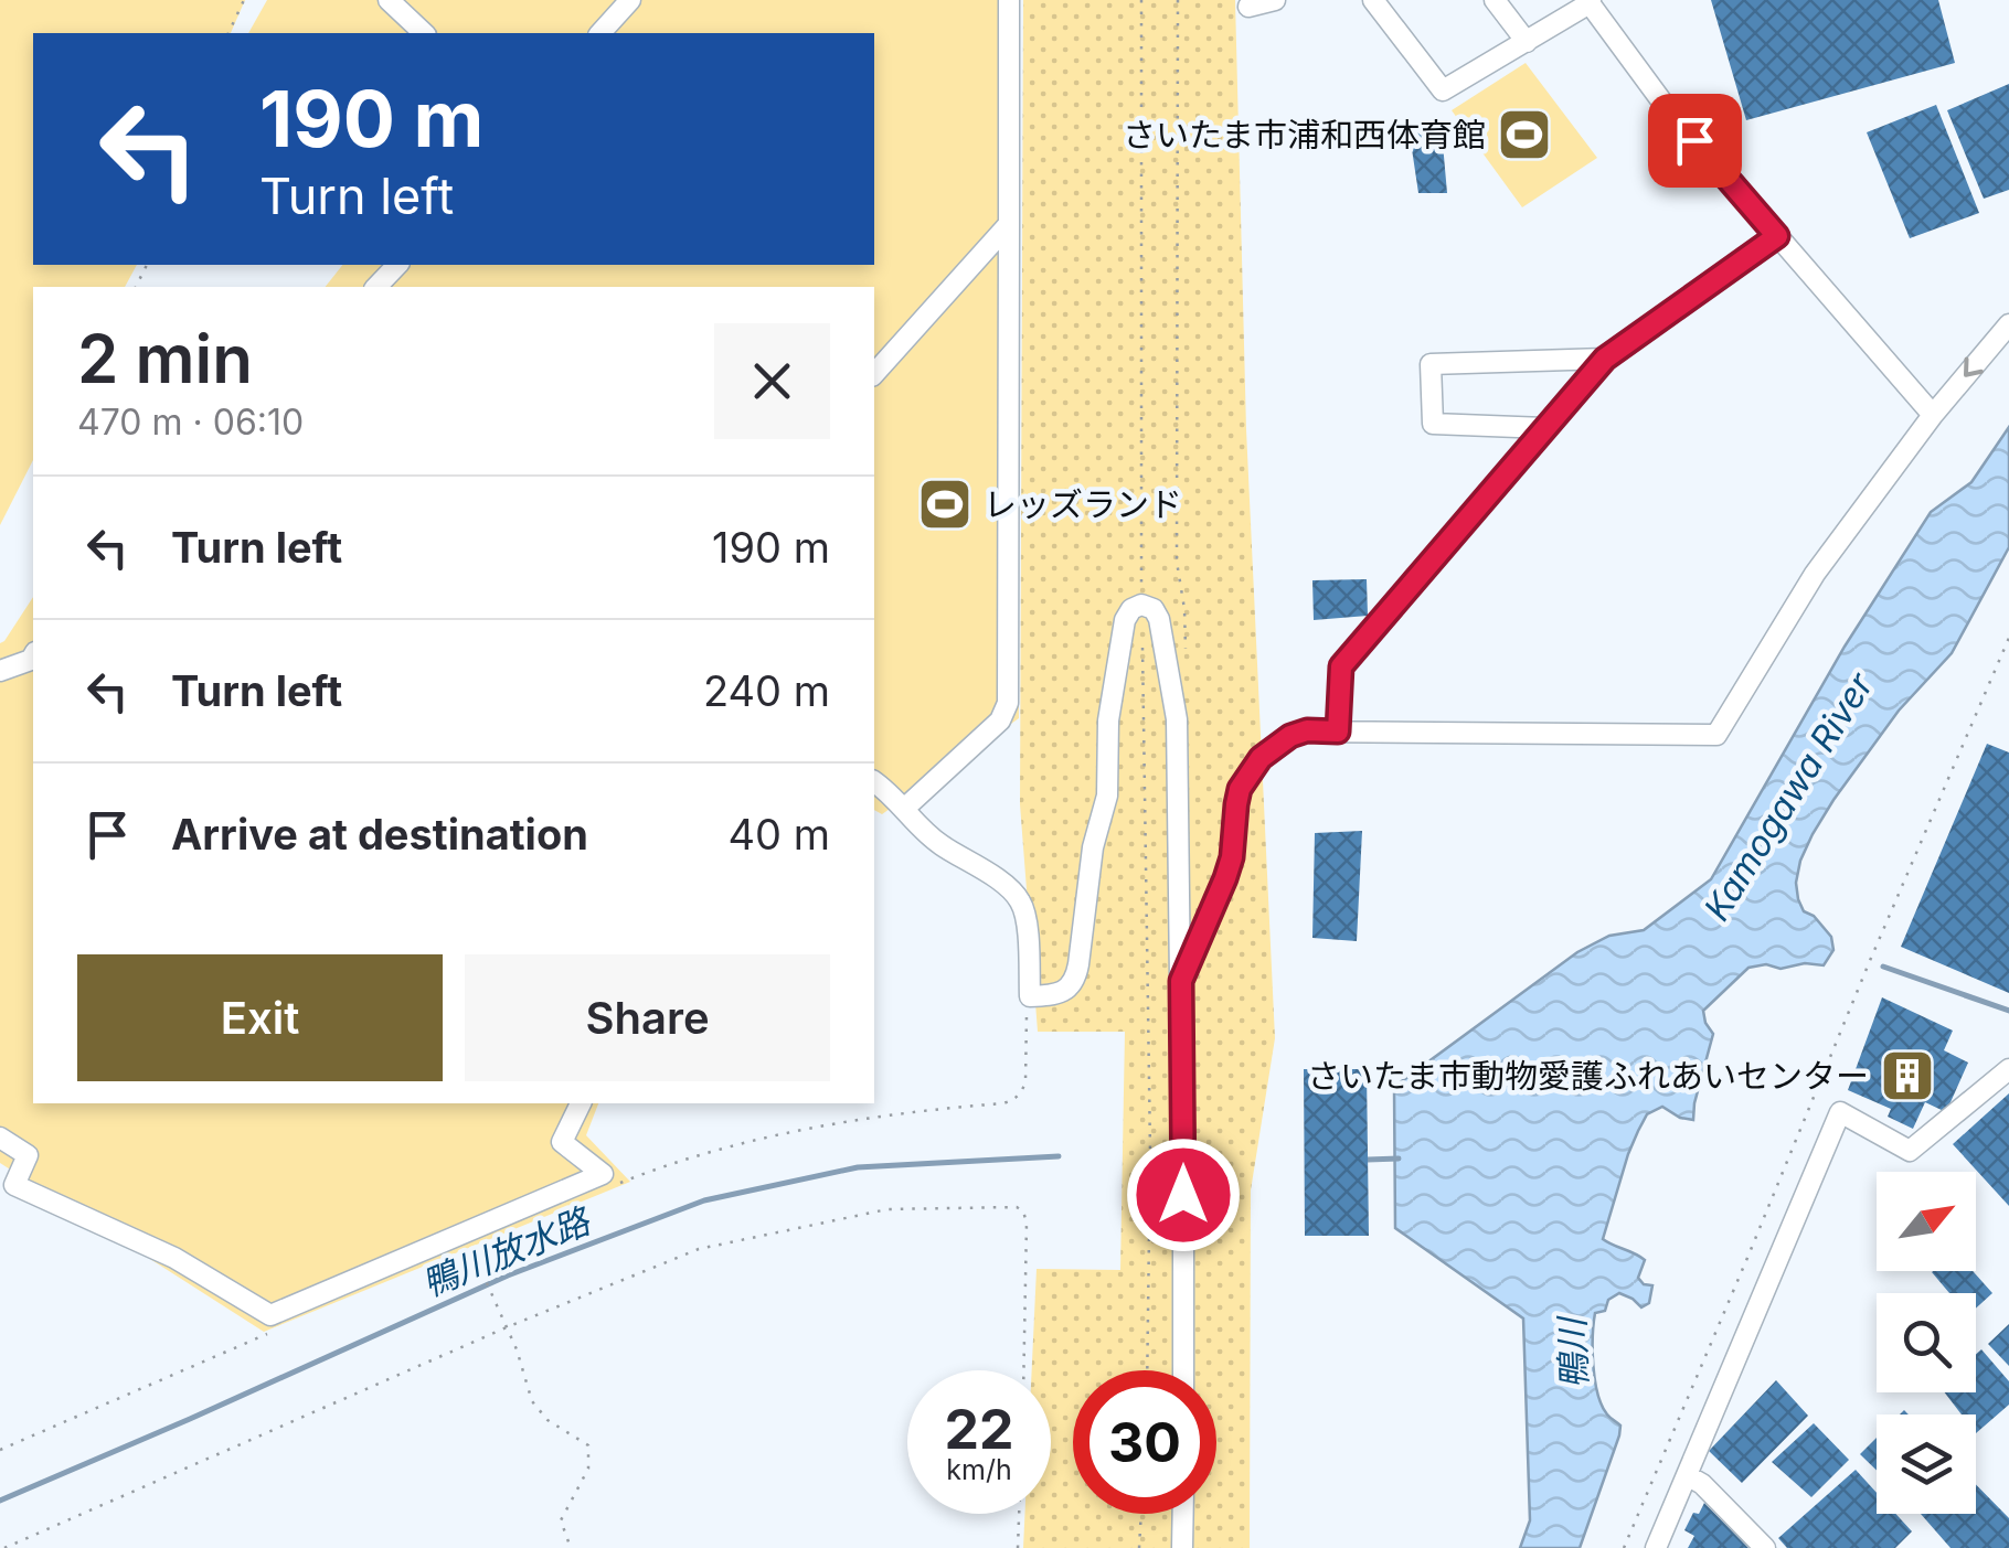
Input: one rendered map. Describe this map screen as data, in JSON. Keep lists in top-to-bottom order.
{
  "water": ["Kamogawa River", "鴨川放水路", "鴨川"],
  "places": {
    "sports": ["さいたま市浦和西体育館", "レッズランド"],
    "building": ["さいたま市動物愛護ふれあいセンター"]
  },
  "north": "top right",
  "page": {
    "turn": ["190 m", "Turn left"],
    "heading": ["2 min", "470 m · 06:10"],
    "list": [
      {
        "name": "Turn left",
        "value": "190 m"
      },
      {
        "name": "Turn left",
        "value": "240 m"
      },
      {
        "name": "Arrive at destination",
        "value": "40 m"
      }
    ],
    "buttons": ["Exit", "Share"],
    "speed": "22 km/h",
    "limit": "30"
  }
}
